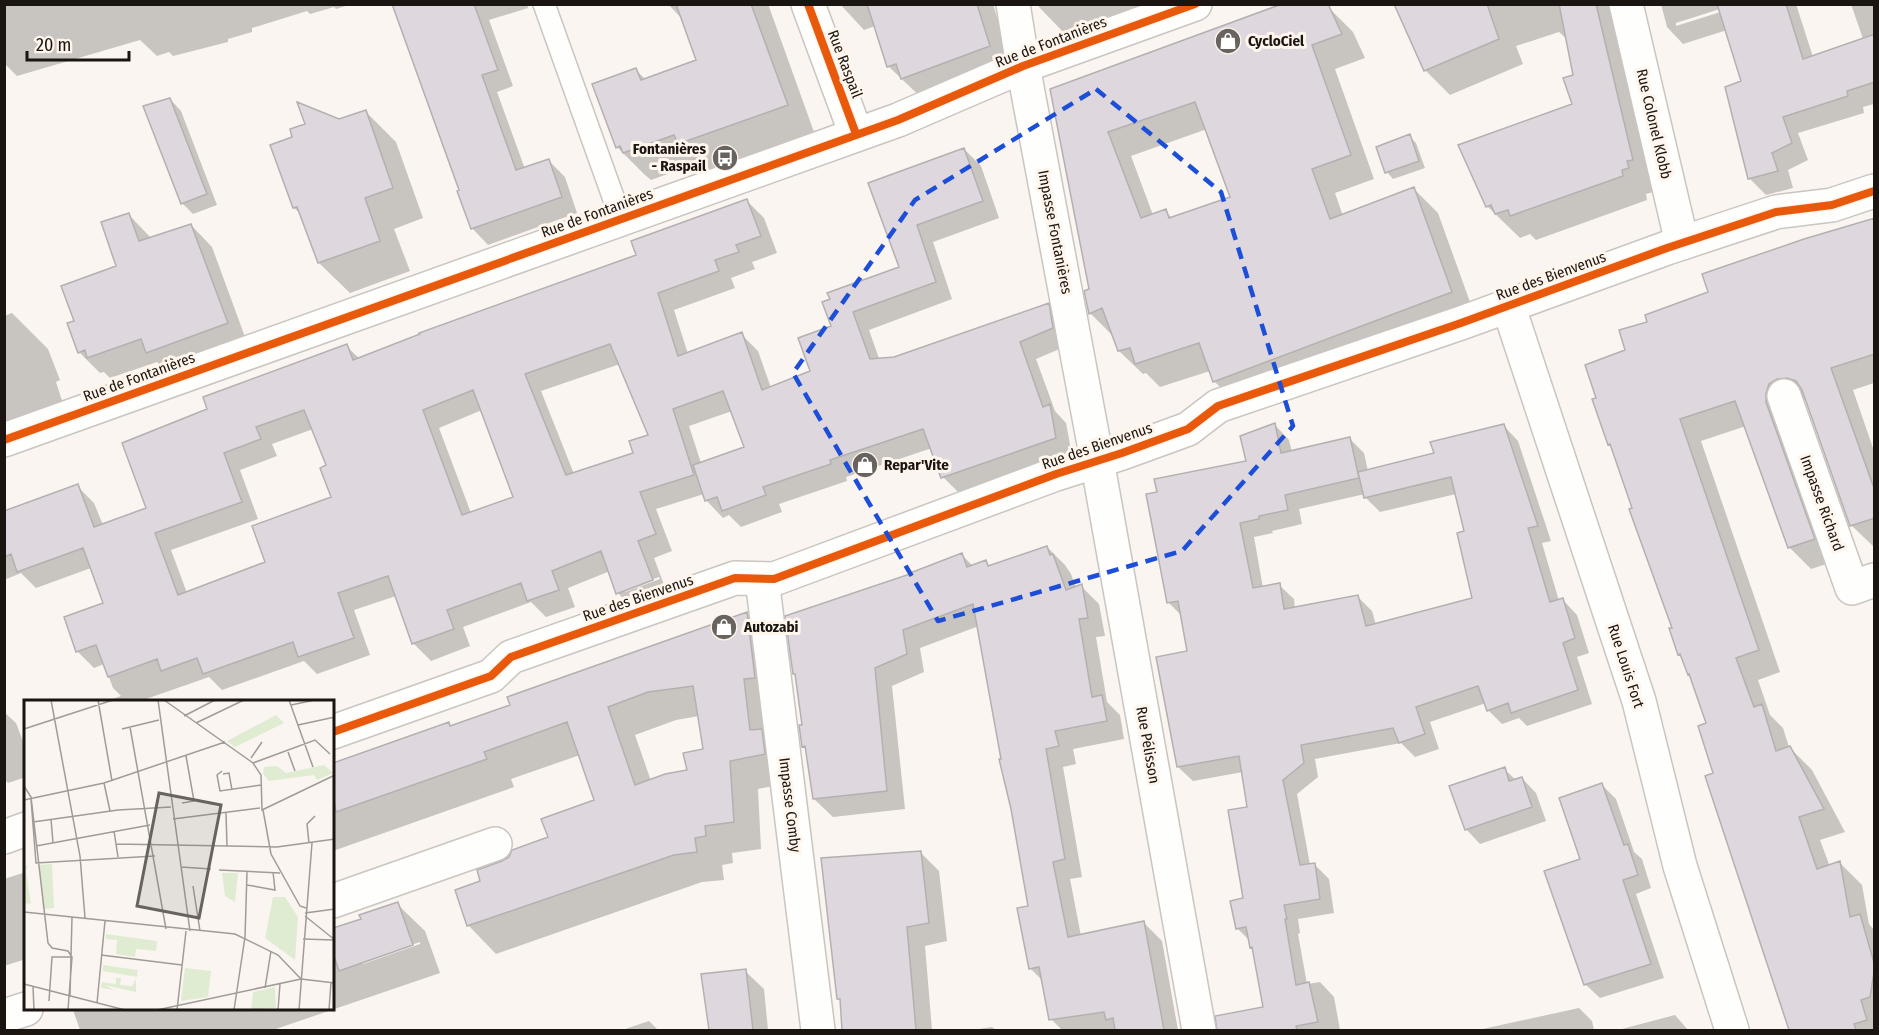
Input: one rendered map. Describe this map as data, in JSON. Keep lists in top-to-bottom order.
{
  "streets": {
    "street": [
      "Rue de Fontanières",
      "Rue Raspail",
      "Rue Colonel Klobb",
      "Impasse Fontanières",
      "Rue des Bienvenus",
      "Impasse Richard",
      "Rue Louis Fort",
      "Rue Pélisson",
      "Impasse Comby"
    ]
  },
  "crossings": [
    ["Rue de Fontanières", "Rue Raspail"],
    ["Rue de Fontanières", "Impasse Fontanières"],
    ["Rue Colonel Klobb", "Rue des Bienvenus"],
    ["Impasse Fontanières", "Rue des Bienvenus"],
    ["Impasse Fontanières", "Rue Pélisson"],
    ["Rue des Bienvenus", "Rue Louis Fort"],
    ["Rue des Bienvenus", "Rue Pélisson"],
    ["Rue des Bienvenus", "Impasse Comby"]
  ],
  "places": {
    "shop": ["CycloCiel", "Repar'Vite", "Autozabi"],
    "bus stop": ["Fontanières - Raspail"]
  },
  "scale_bar": "20 m"
}
